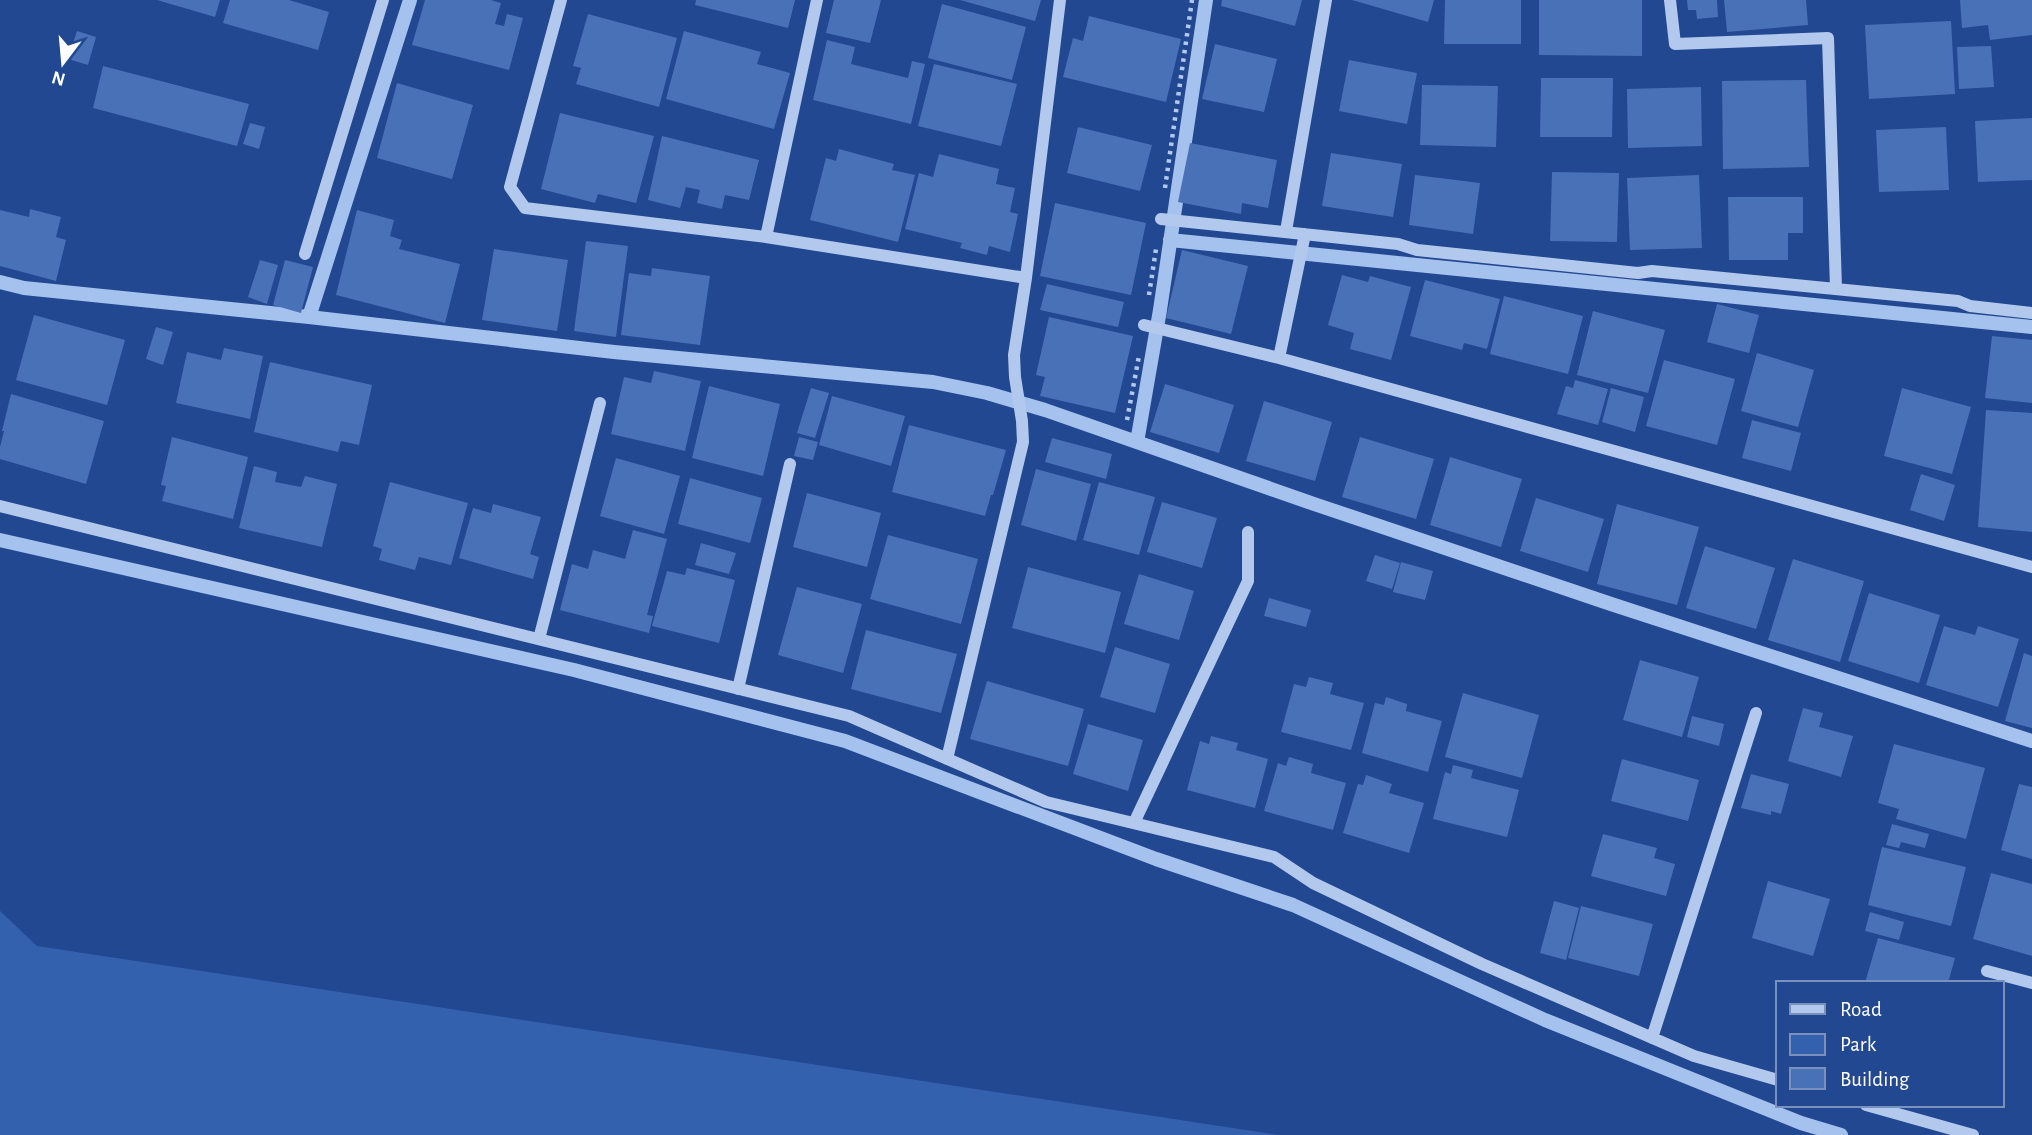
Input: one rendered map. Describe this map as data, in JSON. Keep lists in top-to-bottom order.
{
  "legend": ["Road", "Park", "Building"],
  "north": "bottom"
}
